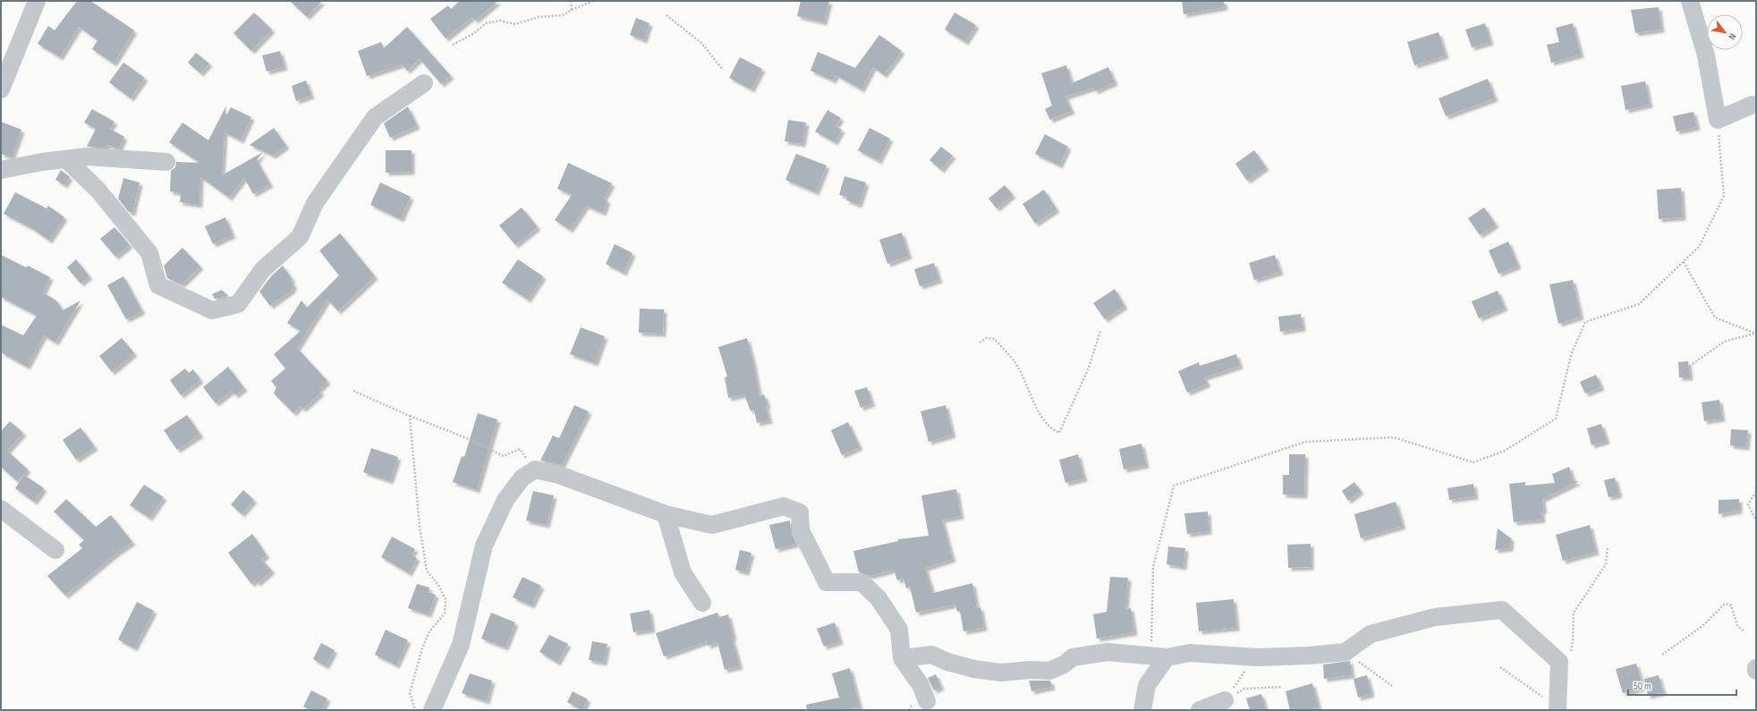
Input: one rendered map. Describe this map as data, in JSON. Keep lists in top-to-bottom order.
{
  "scale_bar": "50 m",
  "north": "bottom right"
}
